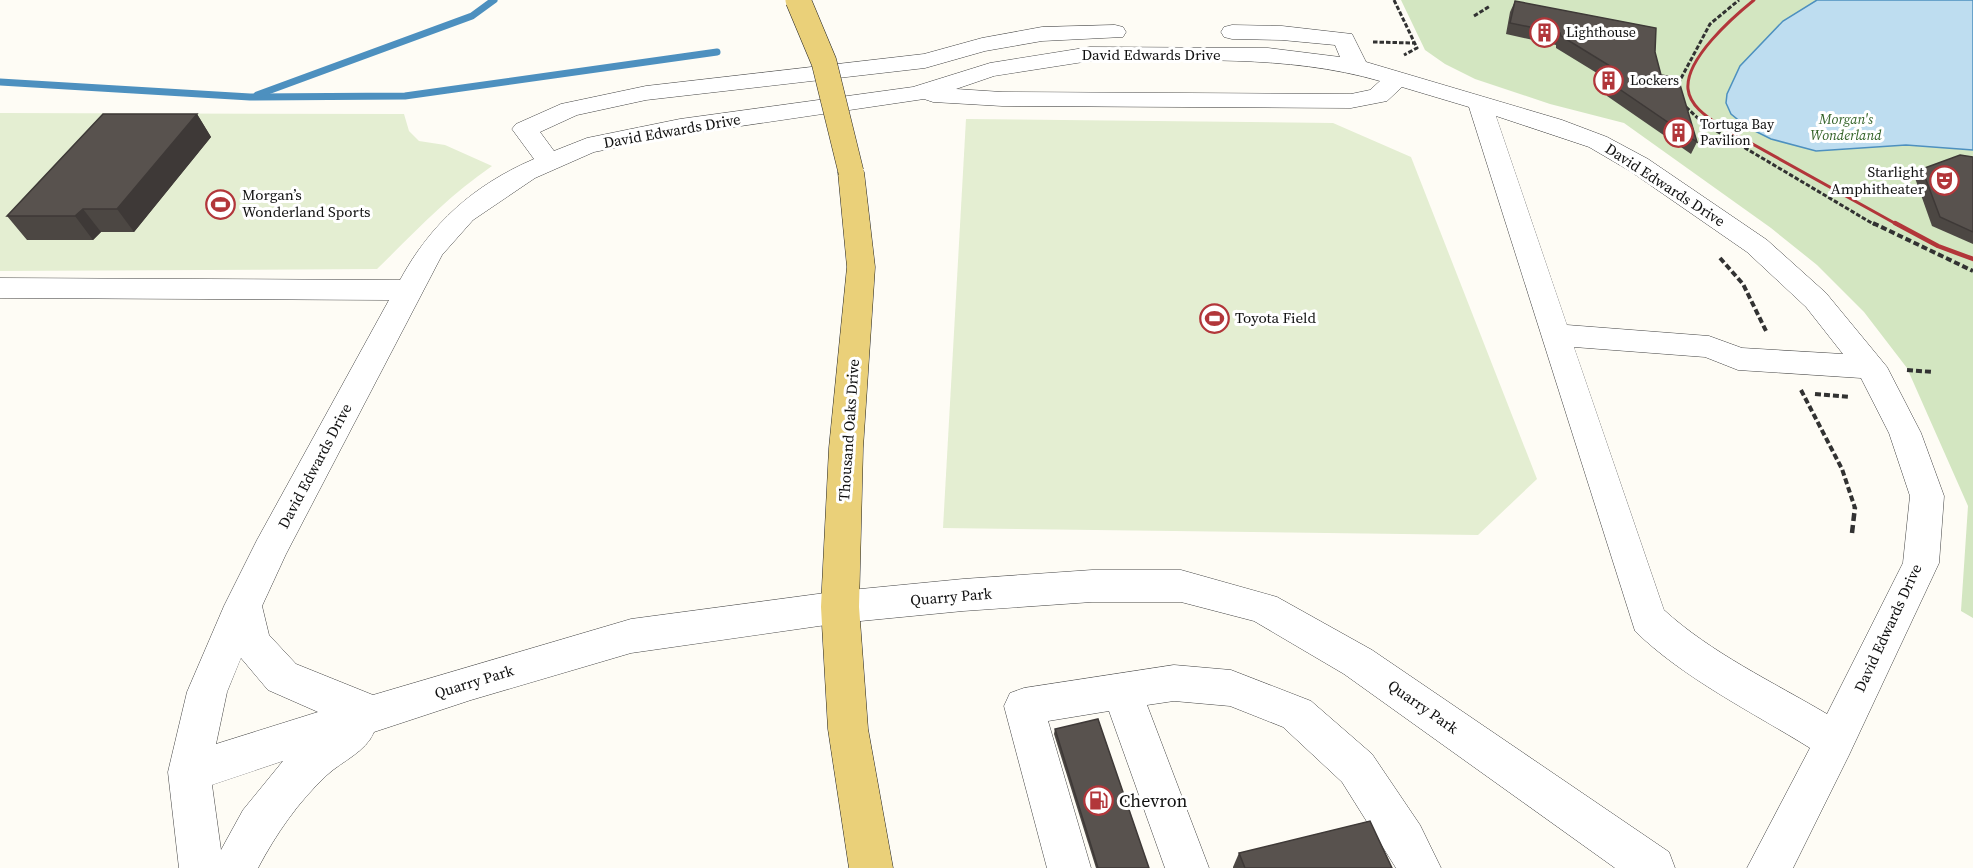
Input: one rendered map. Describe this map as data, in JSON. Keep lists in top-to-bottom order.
{
  "streets": {
    "main road": ["Thousand Oaks Drive"],
    "street": ["David Edwards Drive", "Quarry Park"]
  },
  "crossings": [
    ["David Edwards Drive", "Quarry Park"],
    ["Thousand Oaks Drive", "Quarry Park"]
  ],
  "parks": ["Morgan's Wonderland"],
  "places": {
    "building": ["Lighthouse", "Lockers", "Tortuga Bay Pavilion"],
    "theatre": ["Starlight Amphitheater"],
    "sports": ["Morgan’s Wonderland Sports", "Toyota Field"],
    "fuel station": ["Chevron"]
  }
}
